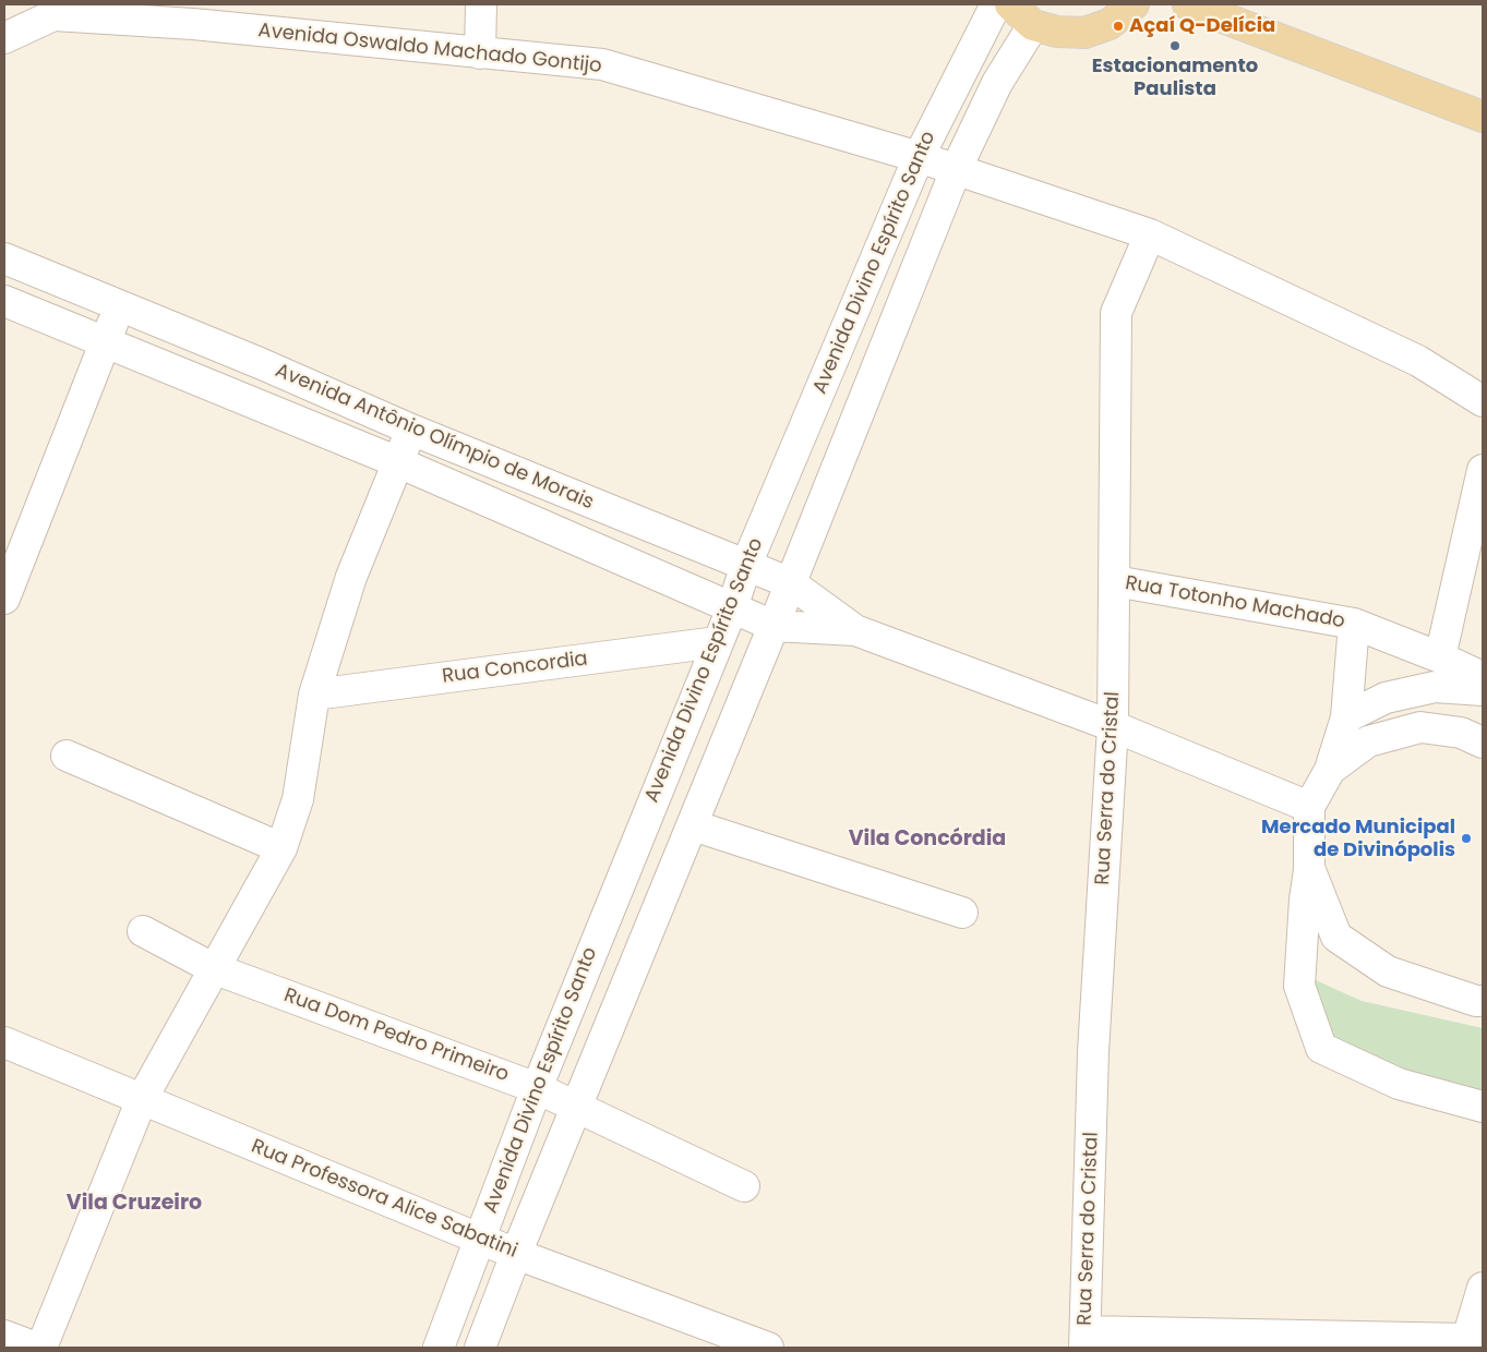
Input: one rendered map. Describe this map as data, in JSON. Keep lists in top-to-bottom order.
{
  "streets": {
    "street": [
      "Avenida Oswaldo Machado Gontijo",
      "Avenida Divino Espírito Santo",
      "Avenida Antônio Olímpio de Morais",
      "Rua Totonho Machado",
      "Rua Concordia",
      "Rua Serra do Cristal",
      "Rua Dom Pedro Primeiro",
      "Rua Professora Alice Sabatini"
    ]
  },
  "crossings": [
    ["Avenida Oswaldo Machado Gontijo", "Avenida Divino Espírito Santo"],
    ["Avenida Oswaldo Machado Gontijo", "Rua Serra do Cristal"],
    ["Avenida Divino Espírito Santo", "Avenida Antônio Olímpio de Morais"],
    ["Avenida Divino Espírito Santo", "Rua Concordia"],
    ["Avenida Divino Espírito Santo", "Rua Dom Pedro Primeiro"],
    ["Avenida Divino Espírito Santo", "Rua Professora Alice Sabatini"],
    ["Avenida Antônio Olímpio de Morais", "Rua Serra do Cristal"],
    ["Rua Totonho Machado", "Rua Serra do Cristal"]
  ],
  "districts": ["Vila Concórdia", "Vila Cruzeiro"],
  "places": ["Açaí Q-Delícia", "Estacionamento Paulista", "Mercado Municipal de Divinópolis"]
}
